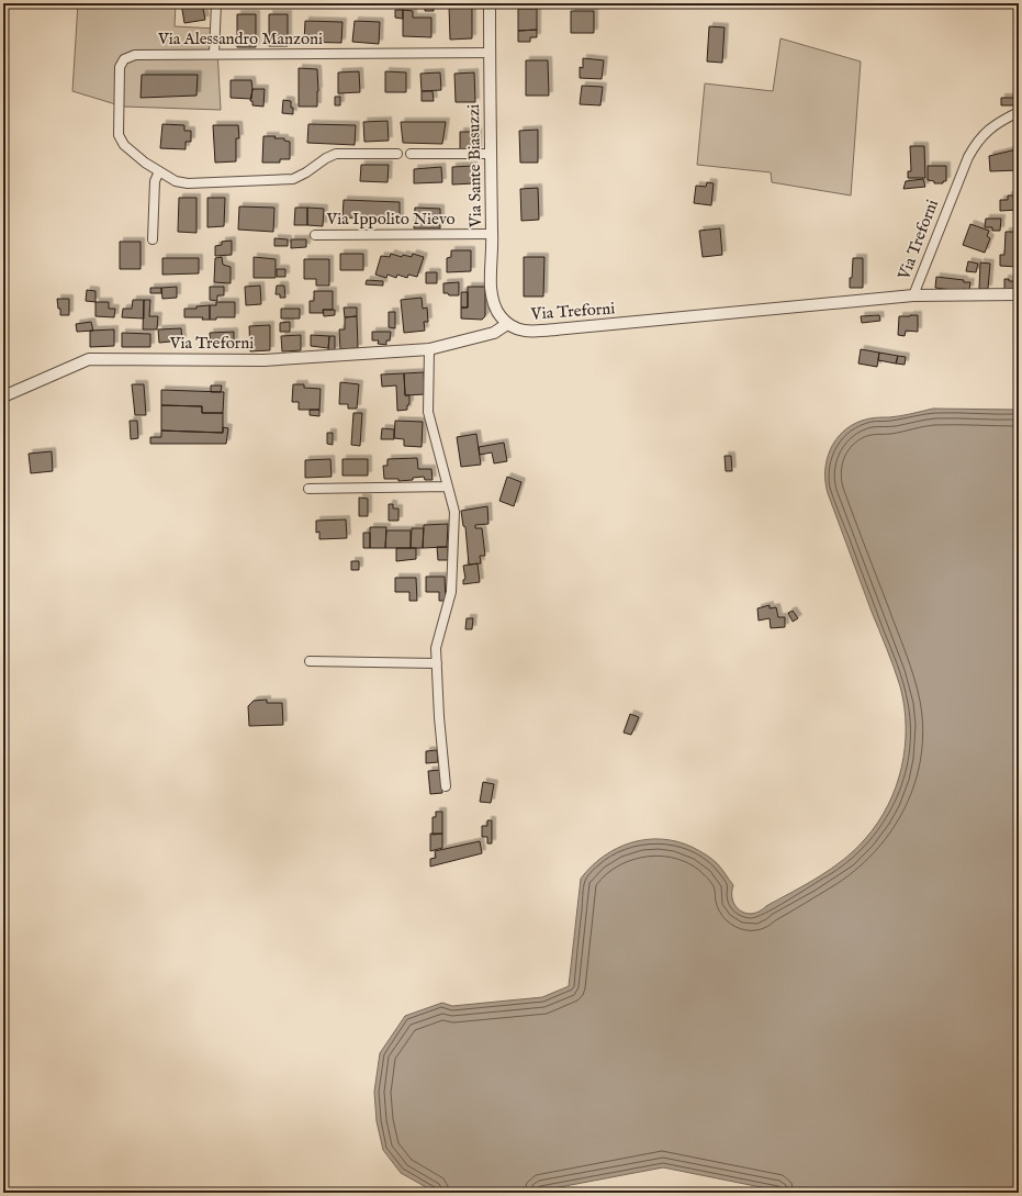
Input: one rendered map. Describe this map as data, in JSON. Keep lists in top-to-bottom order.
{
  "streets": {
    "street": [
      "Via Alessandro Manzoni",
      "Via Sante Biasuzzi",
      "Via Ippolito Nievo",
      "Via Treforni"
    ]
  },
  "crossings": [
    ["Via Alessandro Manzoni", "Via Sante Biasuzzi"],
    ["Via Sante Biasuzzi", "Via Ippolito Nievo"],
    ["Via Sante Biasuzzi", "Via Treforni"]
  ]
}
